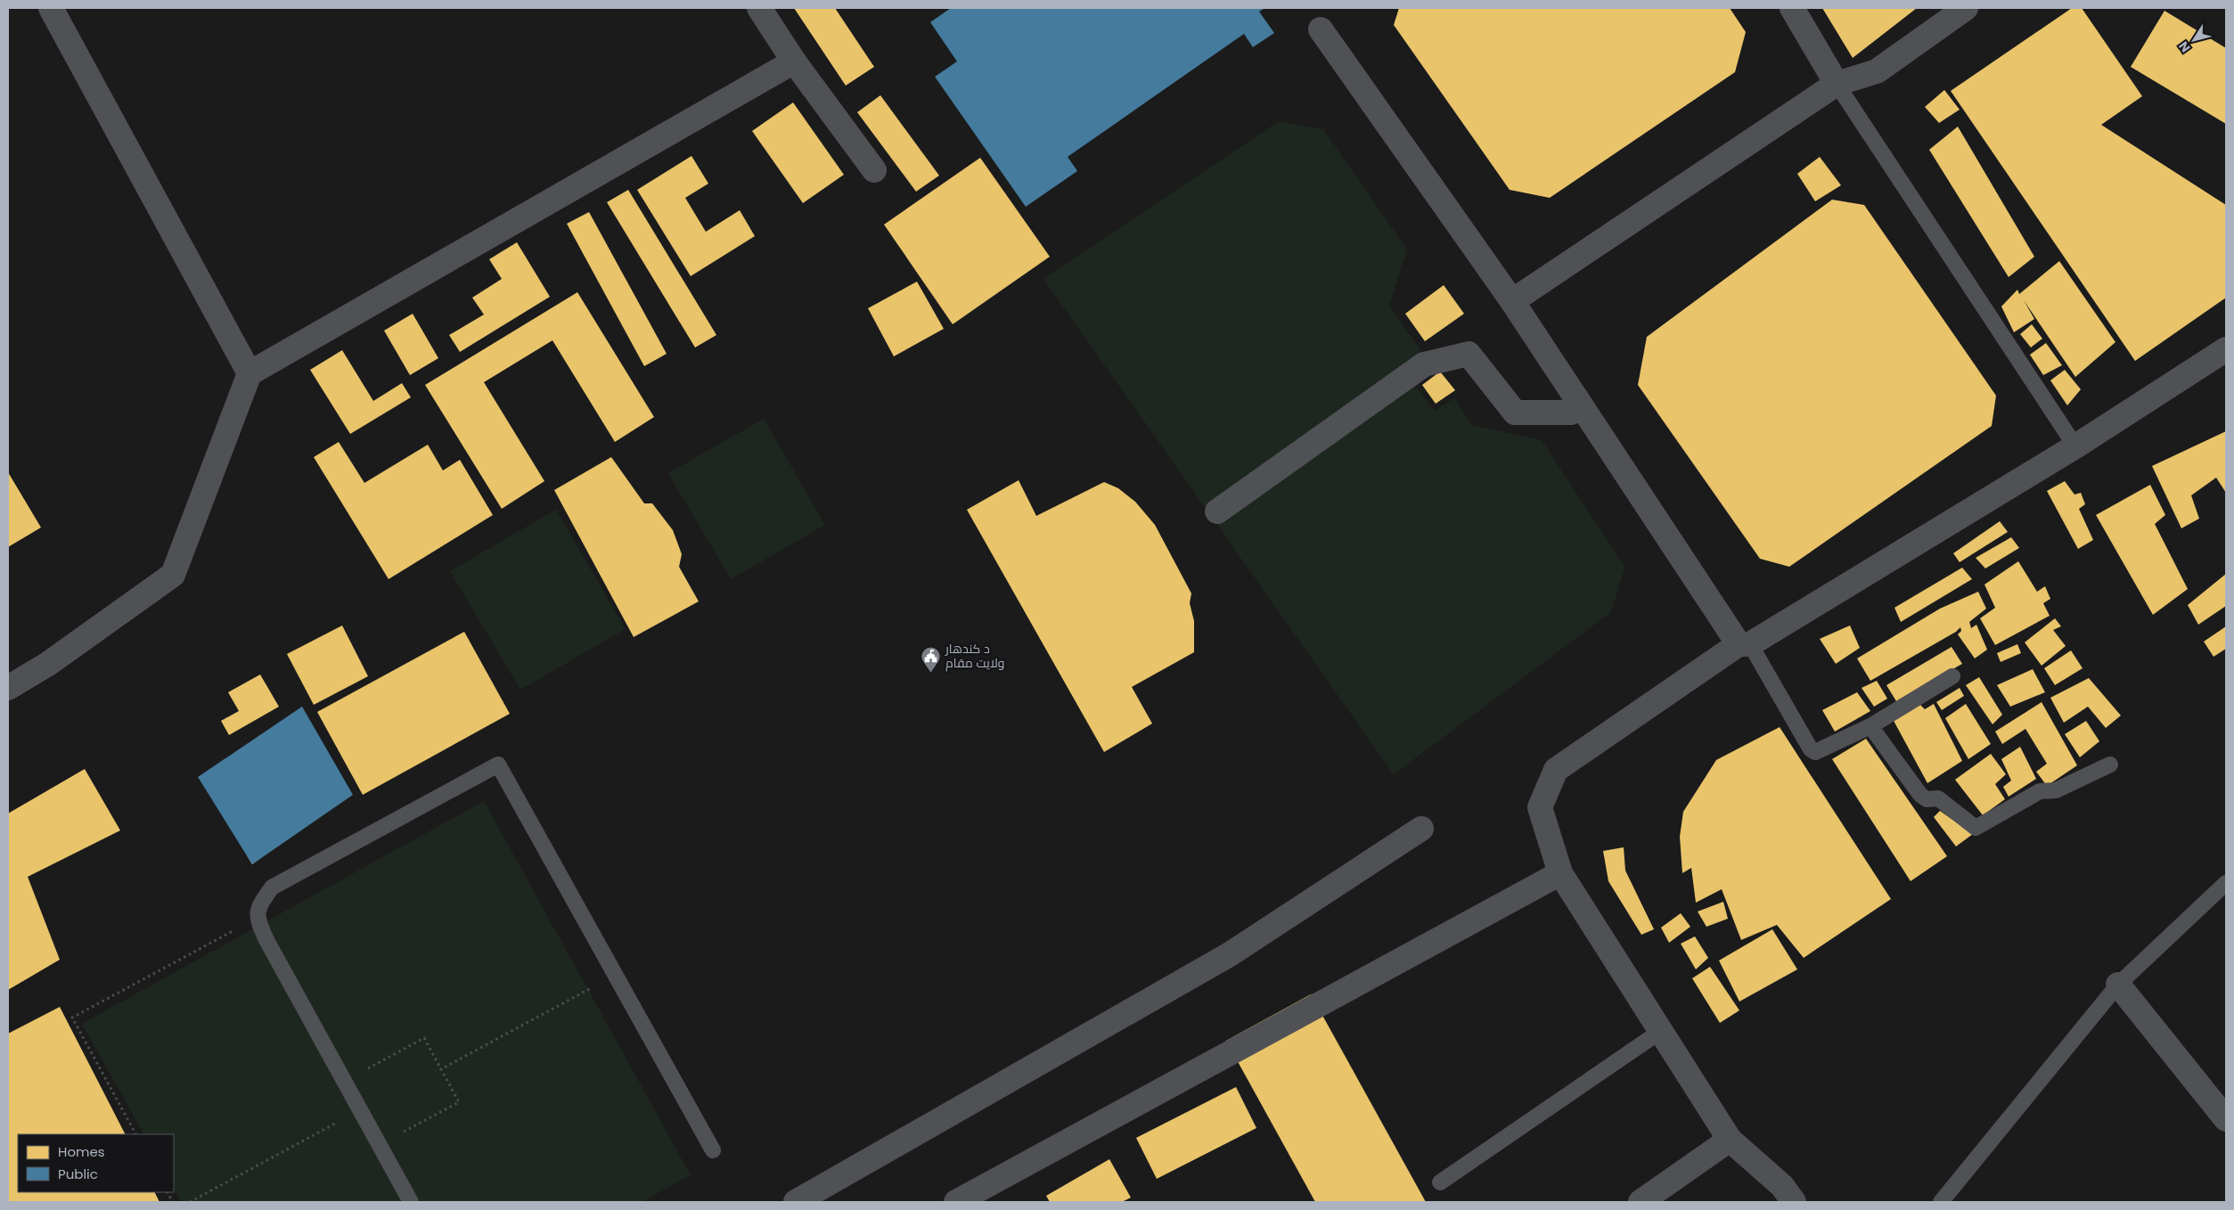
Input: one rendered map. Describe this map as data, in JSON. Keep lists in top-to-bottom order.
{
  "places": {
    "public building": ["د کندهار ولايت مقام"]
  },
  "legend": ["Homes", "Public"],
  "north": "bottom left"
}
